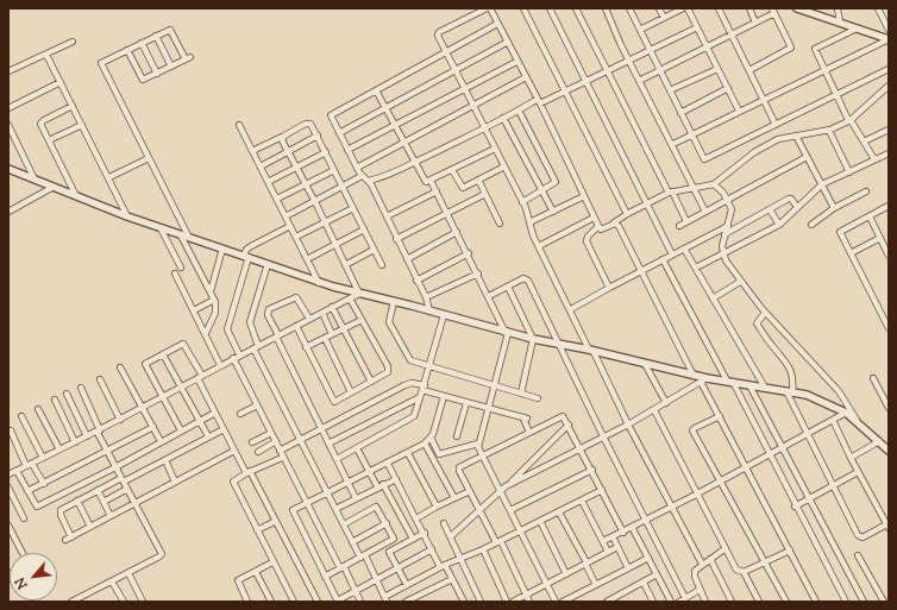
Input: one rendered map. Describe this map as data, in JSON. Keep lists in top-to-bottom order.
{
  "north": "bottom left"
}
